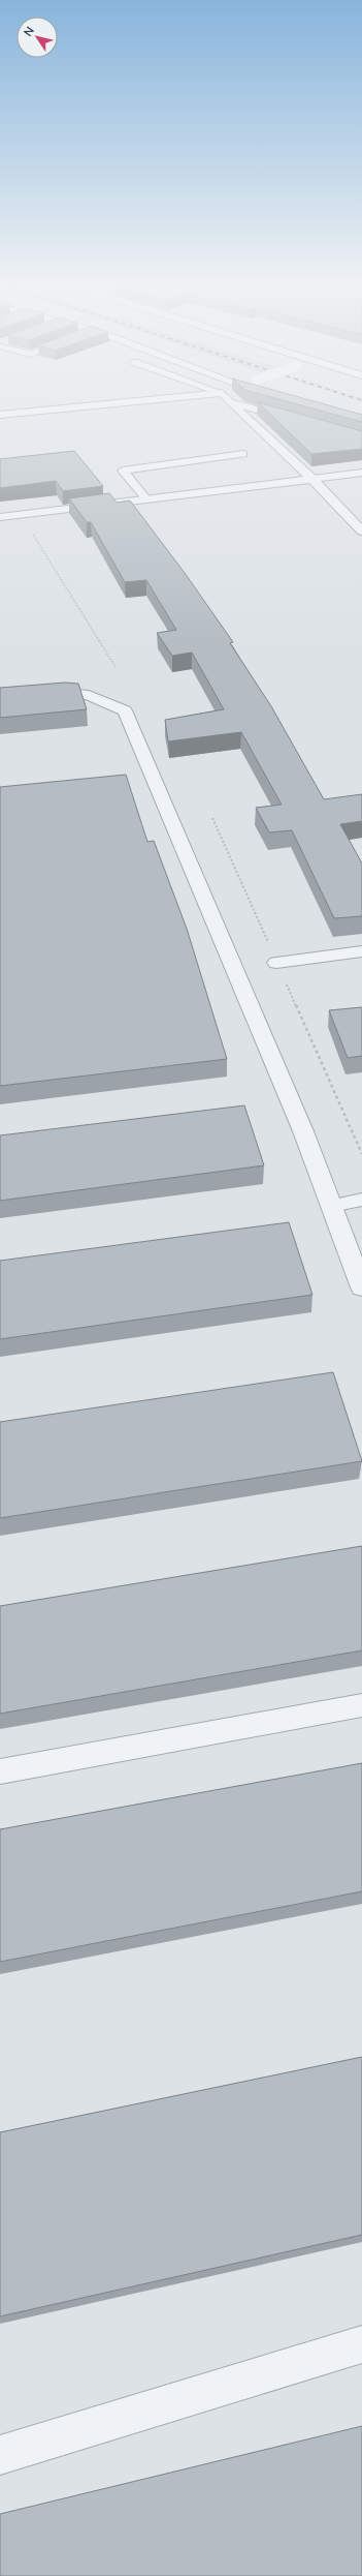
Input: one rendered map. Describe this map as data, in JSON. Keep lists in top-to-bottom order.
{
  "north": "top left"
}
